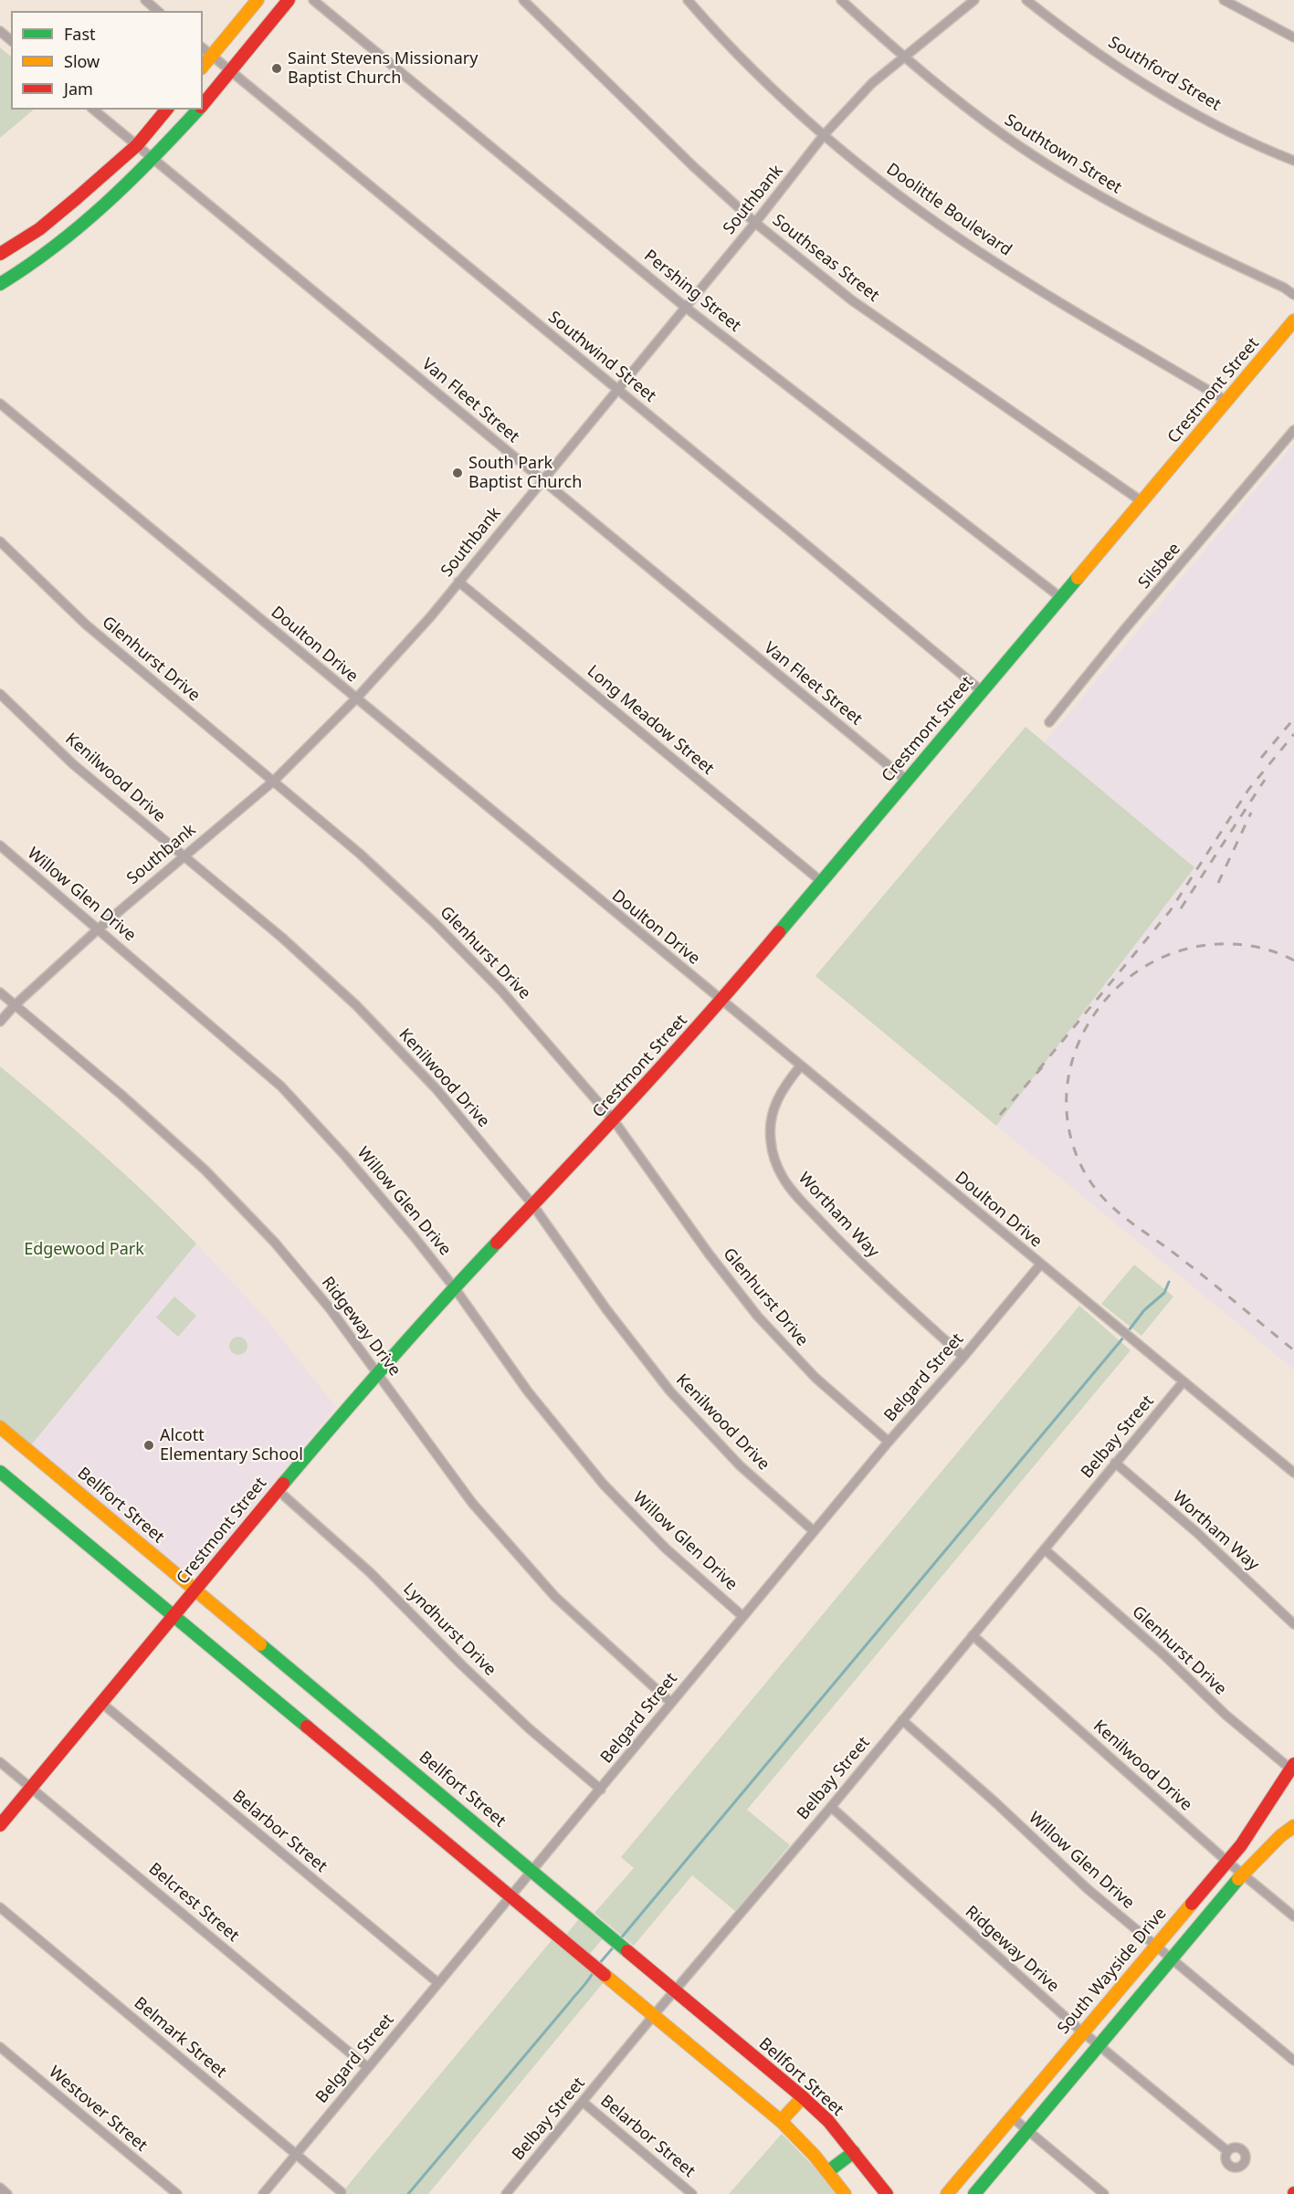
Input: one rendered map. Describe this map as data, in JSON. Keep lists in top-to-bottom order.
{
  "streets": {
    "main road": ["Crestmont Street", "Bellfort Street", "South Wayside Drive"],
    "street": [
      "Southford Street",
      "Southtown Street",
      "Southbank",
      "Doolittle Boulevard",
      "Southseas Street",
      "Pershing Street",
      "Southwind Street",
      "Van Fleet Street",
      "Silsbee",
      "Doulton Drive",
      "Glenhurst Drive",
      "Long Meadow Street",
      "Kenilwood Drive",
      "Willow Glen Drive",
      "Wortham Way",
      "Ridgeway Drive",
      "Belgard Street",
      "Belbay Street",
      "Lyndhurst Drive",
      "Belarbor Street",
      "Belcrest Street",
      "Belmark Street",
      "Westover Street"
    ]
  },
  "crossings": [
    ["Southtown Street", "Southbank"],
    ["Southbank", "Doolittle Boulevard"],
    ["Southbank", "Southseas Street"],
    ["Southbank", "Pershing Street"],
    ["Southbank", "Southwind Street"],
    ["Southbank", "Van Fleet Street"],
    ["Southbank", "Doulton Drive"],
    ["Southbank", "Glenhurst Drive"],
    ["Southbank", "Long Meadow Street"],
    ["Southbank", "Kenilwood Drive"],
    ["Southbank", "Willow Glen Drive"],
    ["Southbank", "Ridgeway Drive"],
    ["Doolittle Boulevard", "Crestmont Street"],
    ["Southseas Street", "Crestmont Street"],
    ["Pershing Street", "Crestmont Street"],
    ["Southwind Street", "Crestmont Street"],
    ["Crestmont Street", "Van Fleet Street"],
    ["Crestmont Street", "Doulton Drive"],
    ["Crestmont Street", "Glenhurst Drive"],
    ["Crestmont Street", "Long Meadow Street"],
    ["Crestmont Street", "Kenilwood Drive"],
    ["Crestmont Street", "Willow Glen Drive"],
    ["Crestmont Street", "Ridgeway Drive"],
    ["Crestmont Street", "Bellfort Street"],
    ["Crestmont Street", "Lyndhurst Drive"],
    ["Crestmont Street", "Belarbor Street"],
    ["Crestmont Street", "Belcrest Street"],
    ["Doulton Drive", "Wortham Way"],
    ["Doulton Drive", "Belgard Street"],
    ["Doulton Drive", "Belbay Street"],
    ["Glenhurst Drive", "Belgard Street"],
    ["Glenhurst Drive", "Belbay Street"],
    ["Glenhurst Drive", "South Wayside Drive"],
    ["Kenilwood Drive", "Belgard Street"],
    ["Kenilwood Drive", "Belbay Street"],
    ["Kenilwood Drive", "South Wayside Drive"],
    ["Willow Glen Drive", "Belgard Street"],
    ["Willow Glen Drive", "Belbay Street"],
    ["Willow Glen Drive", "South Wayside Drive"],
    ["Wortham Way", "Belgard Street"],
    ["Wortham Way", "Belbay Street"],
    ["Ridgeway Drive", "Belgard Street"],
    ["Ridgeway Drive", "Belbay Street"],
    ["Ridgeway Drive", "South Wayside Drive"],
    ["Belgard Street", "Bellfort Street"],
    ["Belgard Street", "Lyndhurst Drive"],
    ["Belgard Street", "Belarbor Street"],
    ["Belgard Street", "Belcrest Street"],
    ["Belgard Street", "Belmark Street"],
    ["Belbay Street", "Bellfort Street"],
    ["Belbay Street", "Belarbor Street"]
  ],
  "parks": ["Edgewood Park"],
  "places": ["Saint Stevens Missionary Baptist Church", "South Park Baptist Church", "Alcott Elementary School"],
  "legend": ["Fast", "Slow", "Jam"]
}
